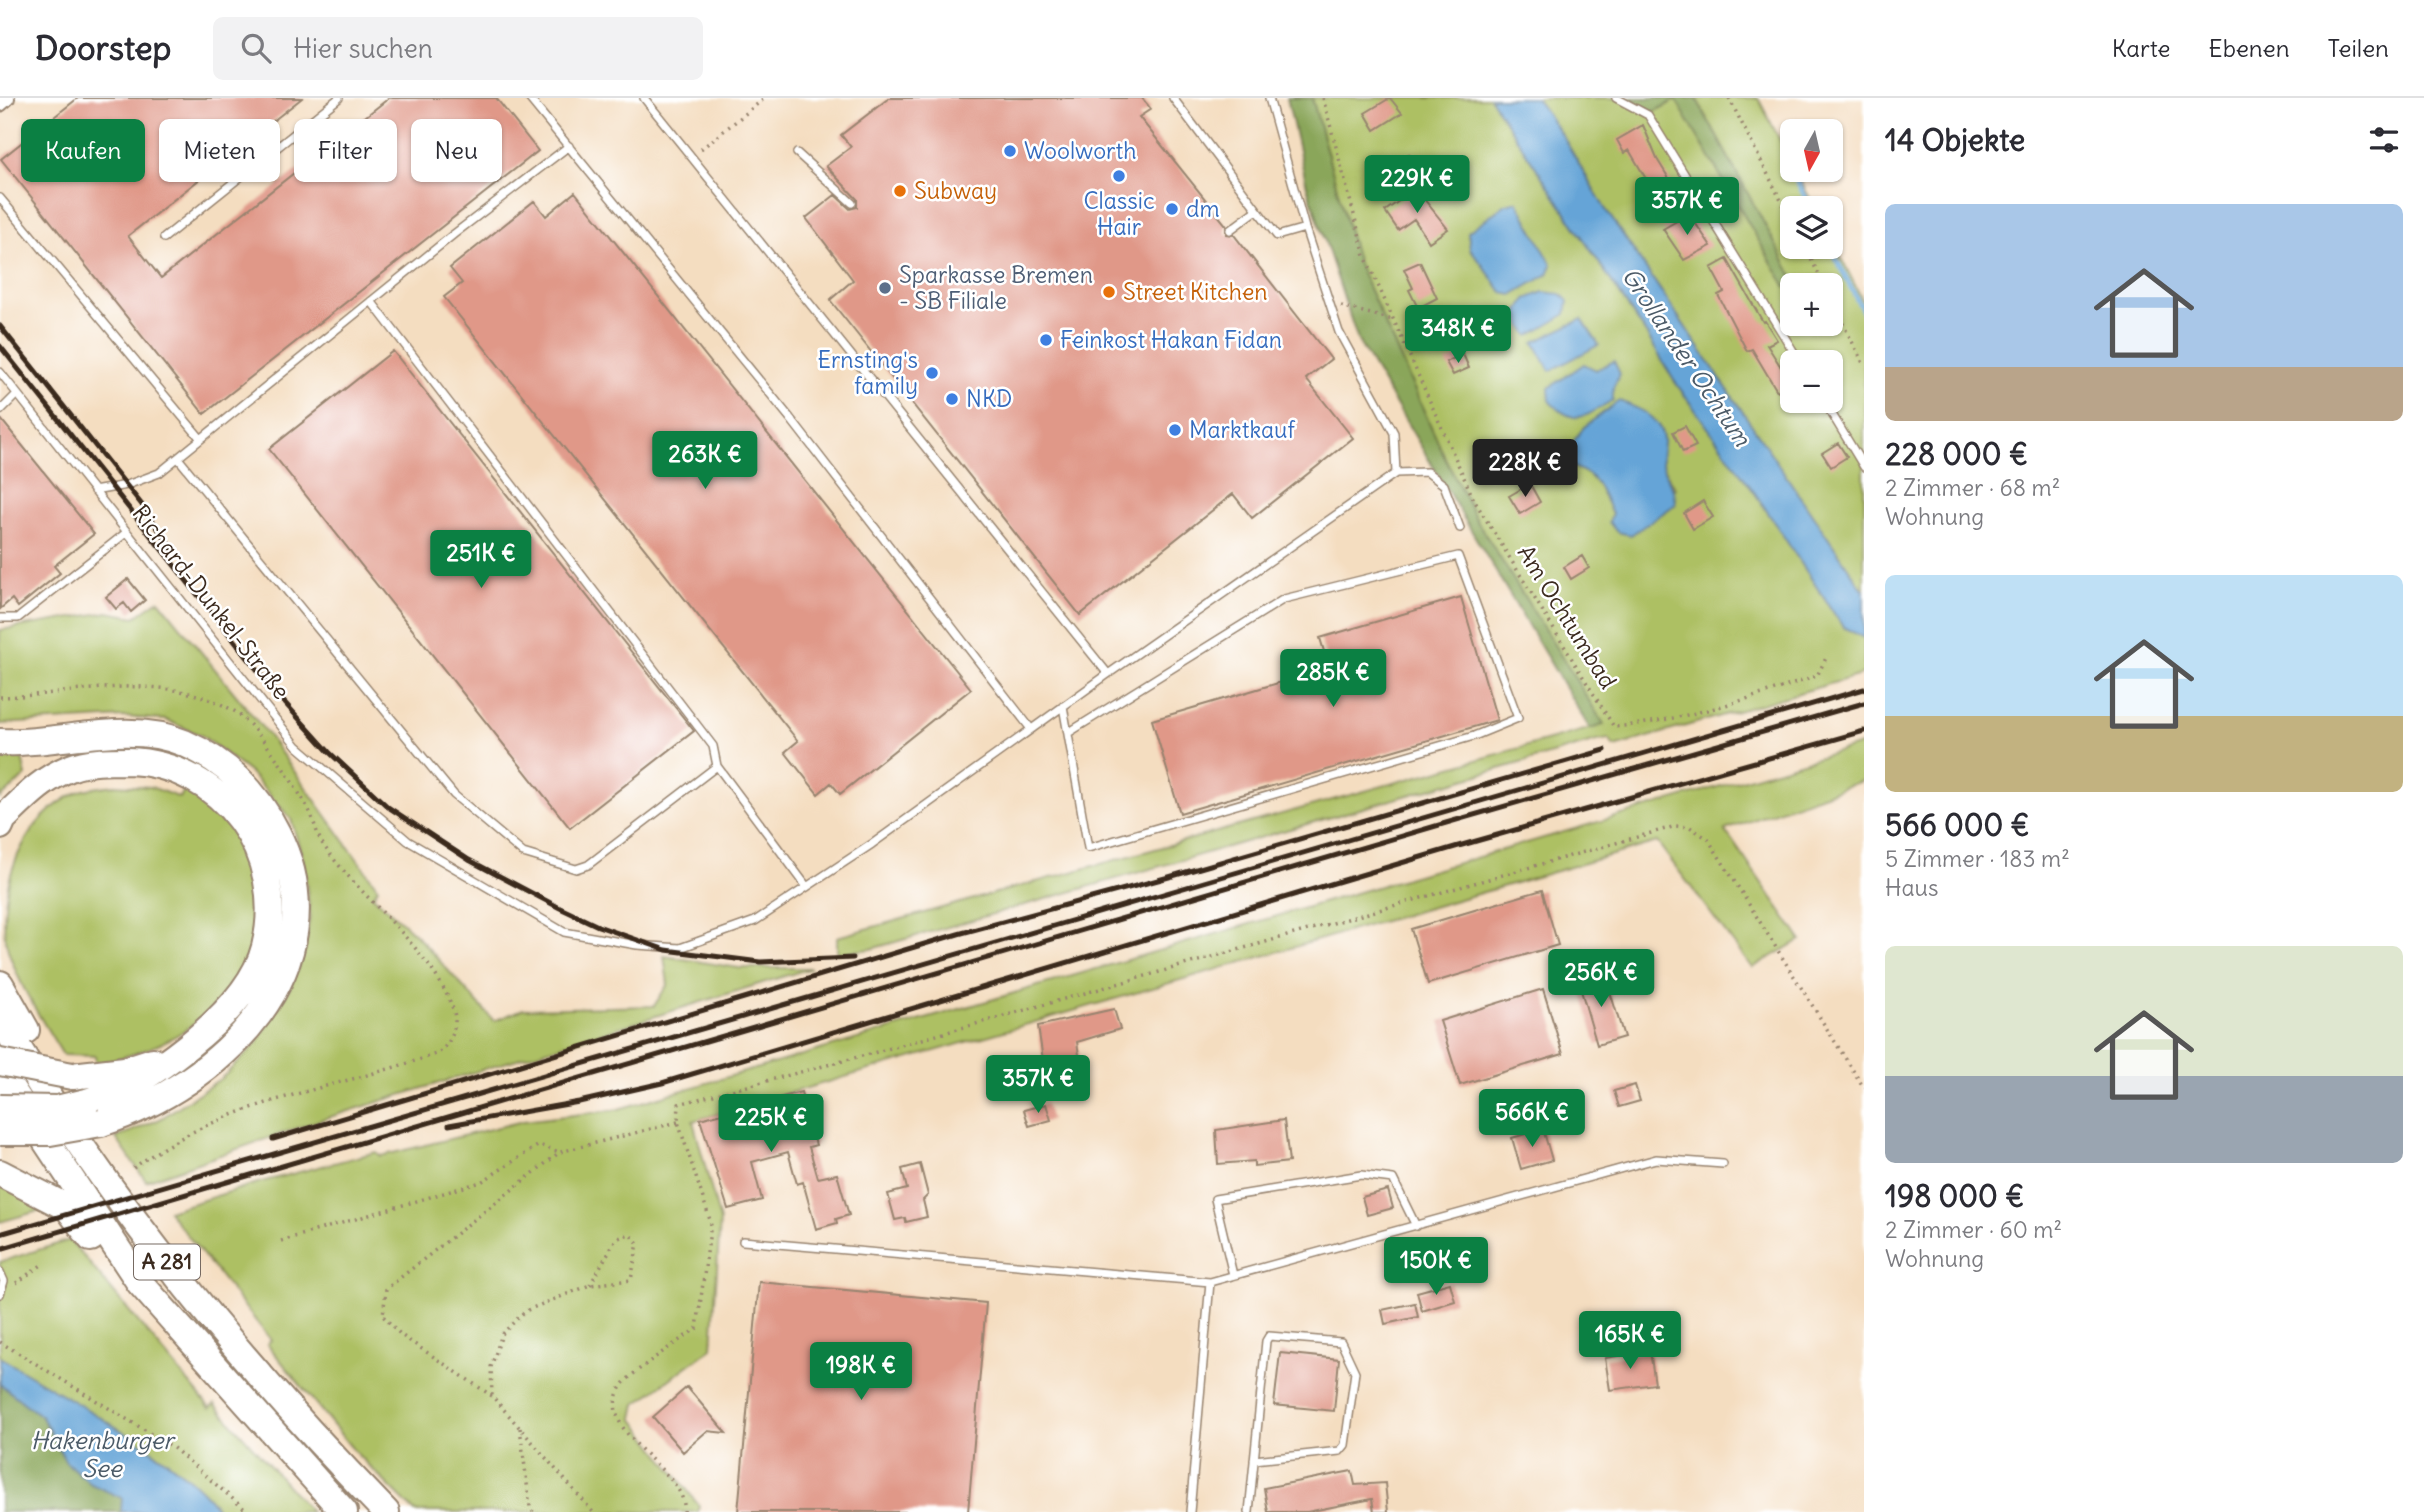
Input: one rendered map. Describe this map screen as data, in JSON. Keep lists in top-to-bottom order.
{
  "streets": {
    "highway": ["A 281"],
    "lane": ["Richard-Dunkel-Straße"],
    "path": ["Am Ochtumbad"]
  },
  "water": ["Grollander Ochtum", "Hakenburger See"],
  "places": [
    "Woolworth",
    "Classic Hair",
    "Subway",
    "dm",
    "Sparkasse Bremen - SB Filiale",
    "Street Kitchen",
    "Feinkost Hakan Fidan",
    "Ernsting's family",
    "NKD",
    "Marktkauf"
  ],
  "north": "bottom",
  "page": {
    "header": "Doorstep",
    "search": "Hier suchen",
    "nav": ["Karte", "Ebenen", "Teilen"],
    "heading": "14 Objekte",
    "map_buttons": ["+", "−"],
    "chip": [
      "Kaufen",
      "Mieten",
      "Filter",
      "Neu"
    ],
    "price": [
      "229K €",
      "357K €",
      "348K €",
      "263K €",
      "228K €",
      "251K €",
      "285K €",
      "256K €",
      "357K €",
      "566K €",
      "225K €",
      "150K €",
      "165K €",
      "198K €"
    ],
    "list": [
      {
        "name": "228 000 €",
        "note": "2 Zimmer · 68 m² · Wohnung"
      },
      {
        "name": "566 000 €",
        "note": "5 Zimmer · 183 m² · Haus"
      },
      {
        "name": "198 000 €",
        "note": "2 Zimmer · 60 m² · Wohnung"
      }
    ]
  }
}
